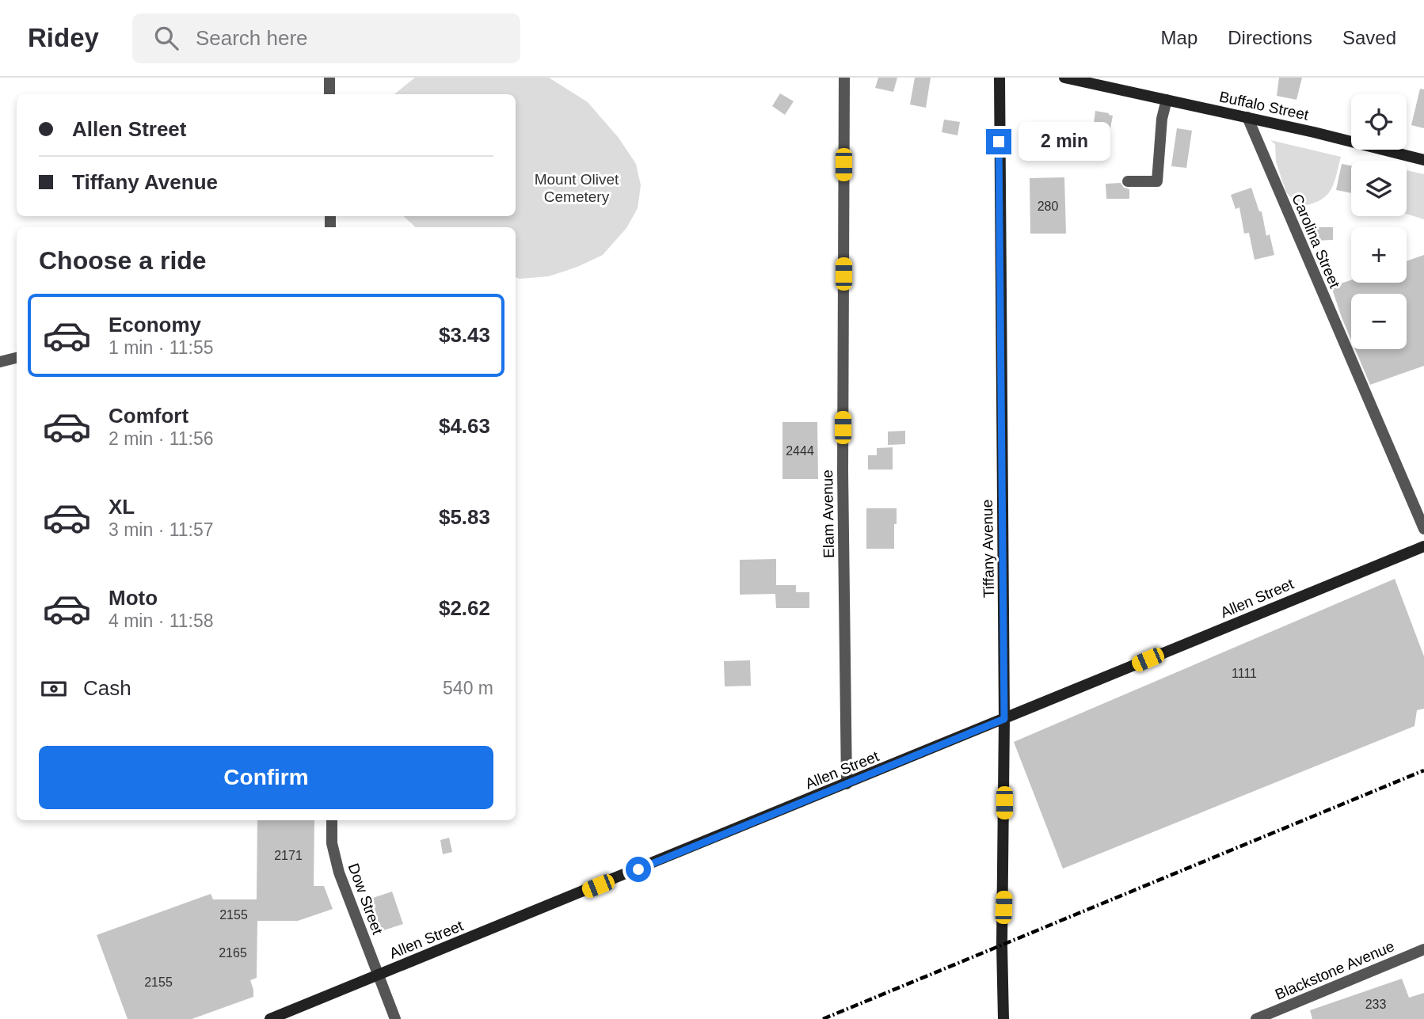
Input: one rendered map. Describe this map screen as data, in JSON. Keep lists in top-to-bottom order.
{
  "streets": {
    "street": [
      "Buffalo Street",
      "Carolina Street",
      "Elam Avenue",
      "Tiffany Avenue",
      "Allen Street",
      "Dow Street",
      "Blackstone Avenue"
    ]
  },
  "crossings": [
    ["Buffalo Street", "Carolina Street"],
    ["Elam Avenue", "Allen Street"],
    ["Tiffany Avenue", "Allen Street"],
    ["Allen Street", "Dow Street"]
  ],
  "parks": ["Mount Olivet Cemetery"],
  "house_numbers": [
    "280",
    "2444",
    "1111",
    "2171",
    "2155",
    "2165",
    "2155",
    "233"
  ],
  "page": {
    "header": "Ridey",
    "search": "Search here",
    "nav": ["Map", "Directions", "Saved"],
    "map_buttons": ["+", "−"],
    "banner": ["Allen Street", "Tiffany Avenue"],
    "bubble": "2 min",
    "heading": "Choose a ride",
    "list": [
      {
        "name": "Economy",
        "note": "1 min · 11:55",
        "value": "$3.43"
      },
      {
        "name": "Comfort",
        "note": "2 min · 11:56",
        "value": "$4.63"
      },
      {
        "name": "XL",
        "note": "3 min · 11:57",
        "value": "$5.83"
      },
      {
        "name": "Moto",
        "note": "4 min · 11:58",
        "value": "$2.62"
      }
    ],
    "pay": ["Cash", "540 m"],
    "buttons": "Confirm"
  }
}
